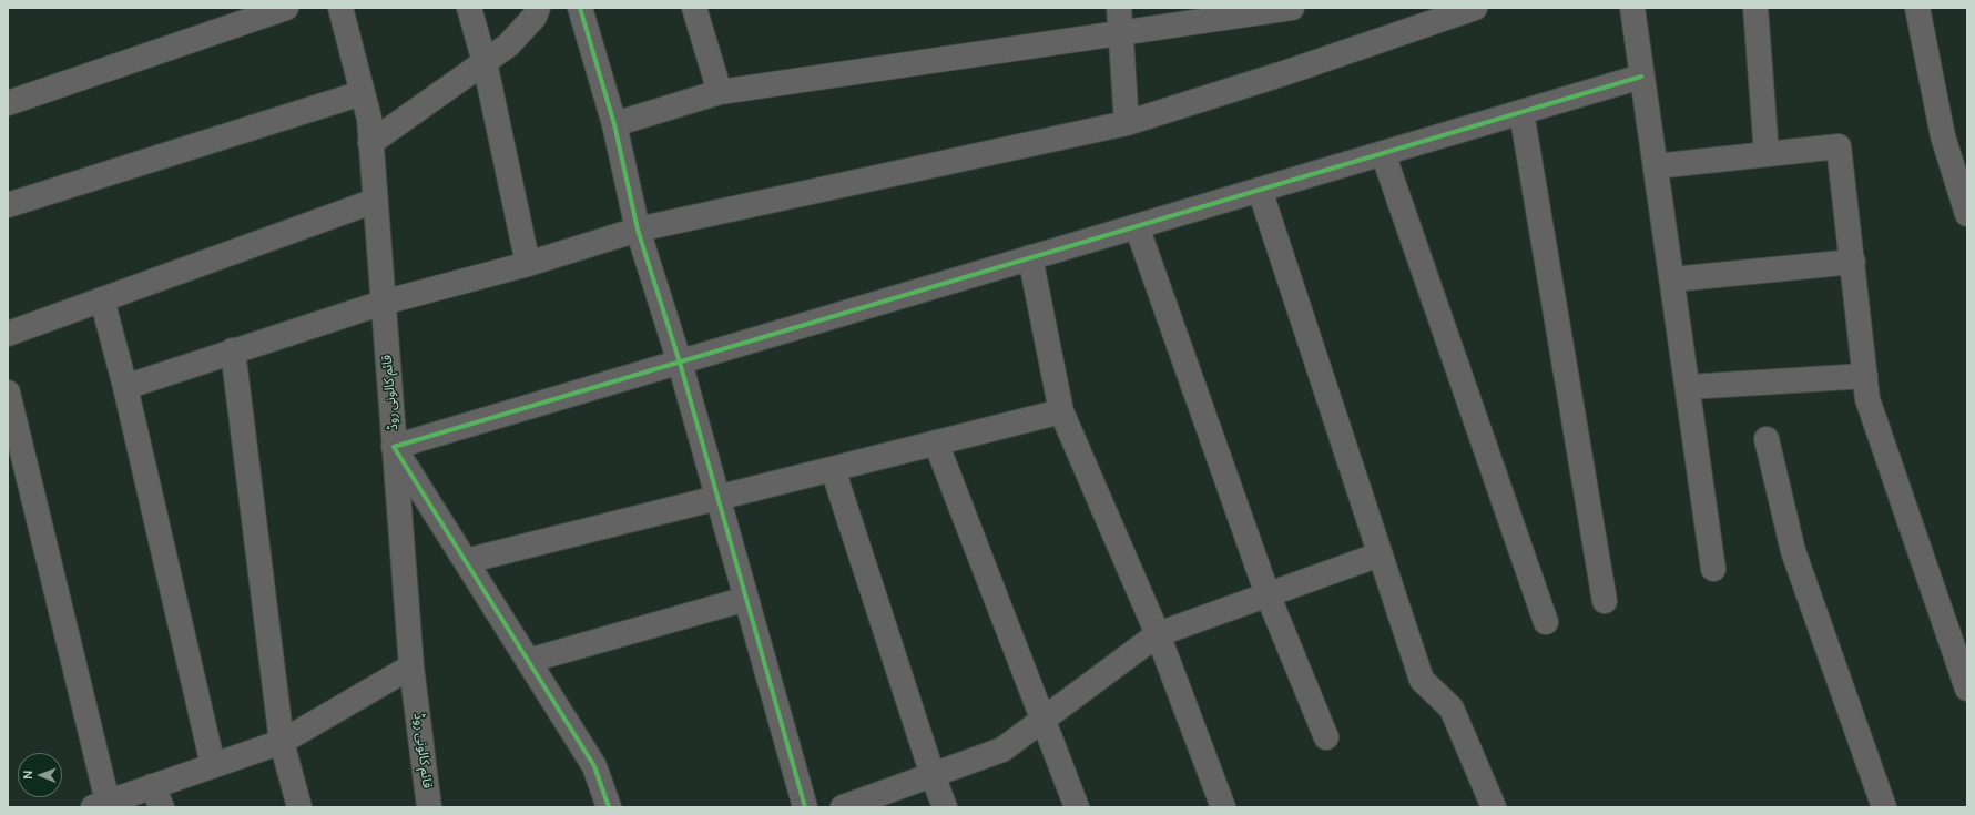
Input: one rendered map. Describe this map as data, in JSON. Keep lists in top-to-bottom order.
{
  "streets": {
    "street": ["قائم کالونی روڈ"]
  },
  "north": "left"
}
